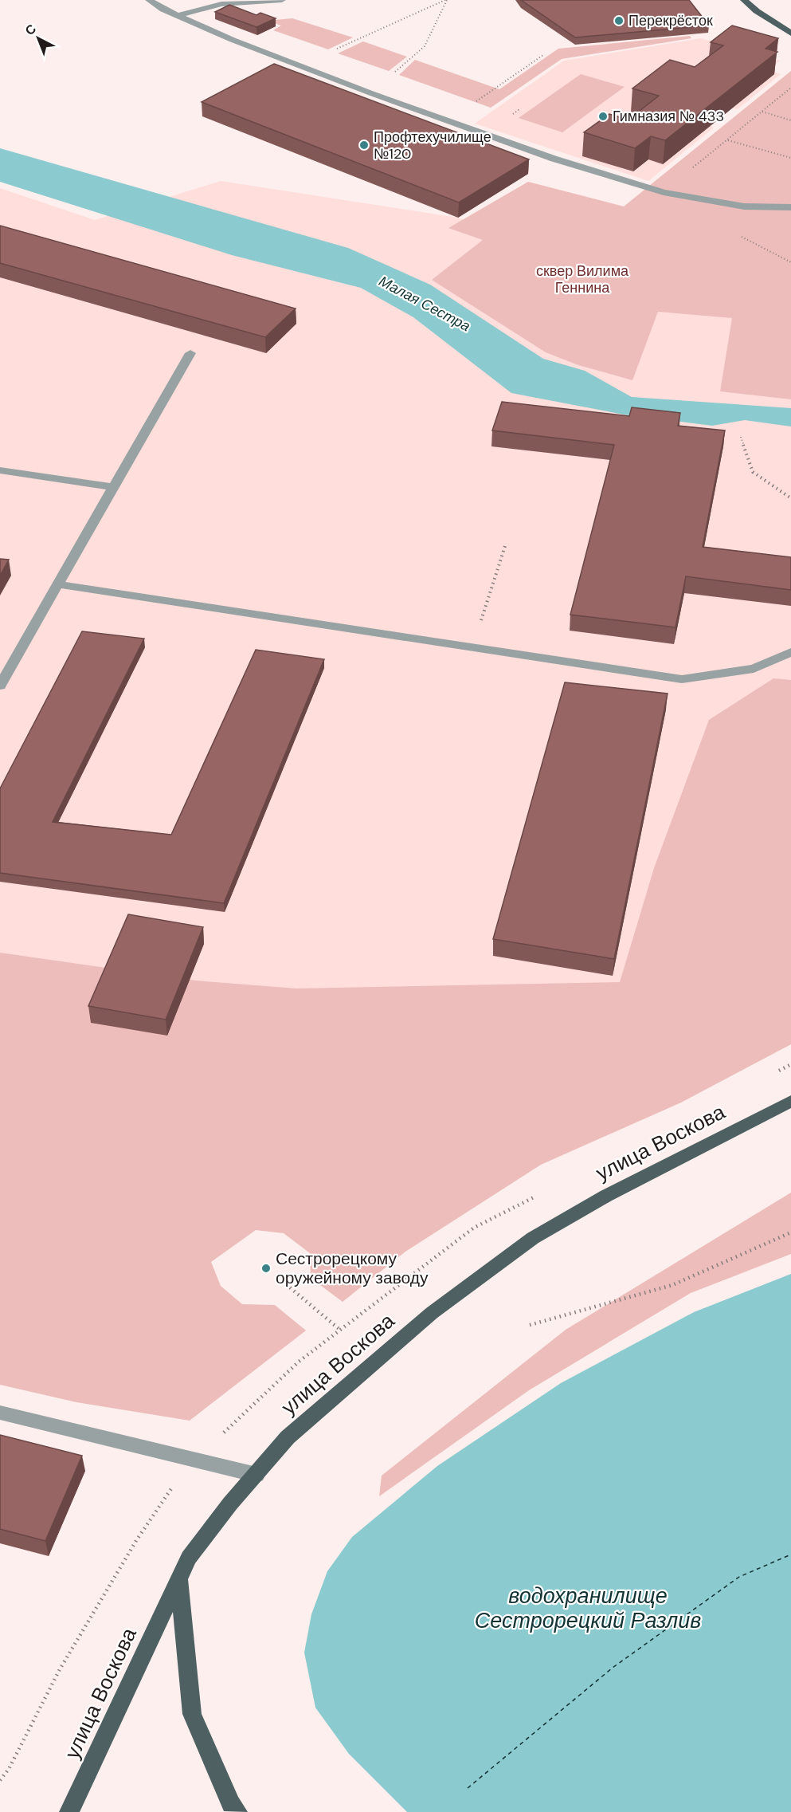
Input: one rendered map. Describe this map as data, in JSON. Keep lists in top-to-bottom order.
{
  "streets": {
    "main road": ["улица Воскова"]
  },
  "water": ["Малая Сестра", "водохранилище Сестрорецкий Разлив"],
  "parks": ["сквер Вилима Геннина"],
  "places": [
    "Перекрёсток",
    "Гимназия № 433",
    "Профтехучилище №120",
    "Сестрорецкому оружейному заводу"
  ],
  "north": "top left"
}
